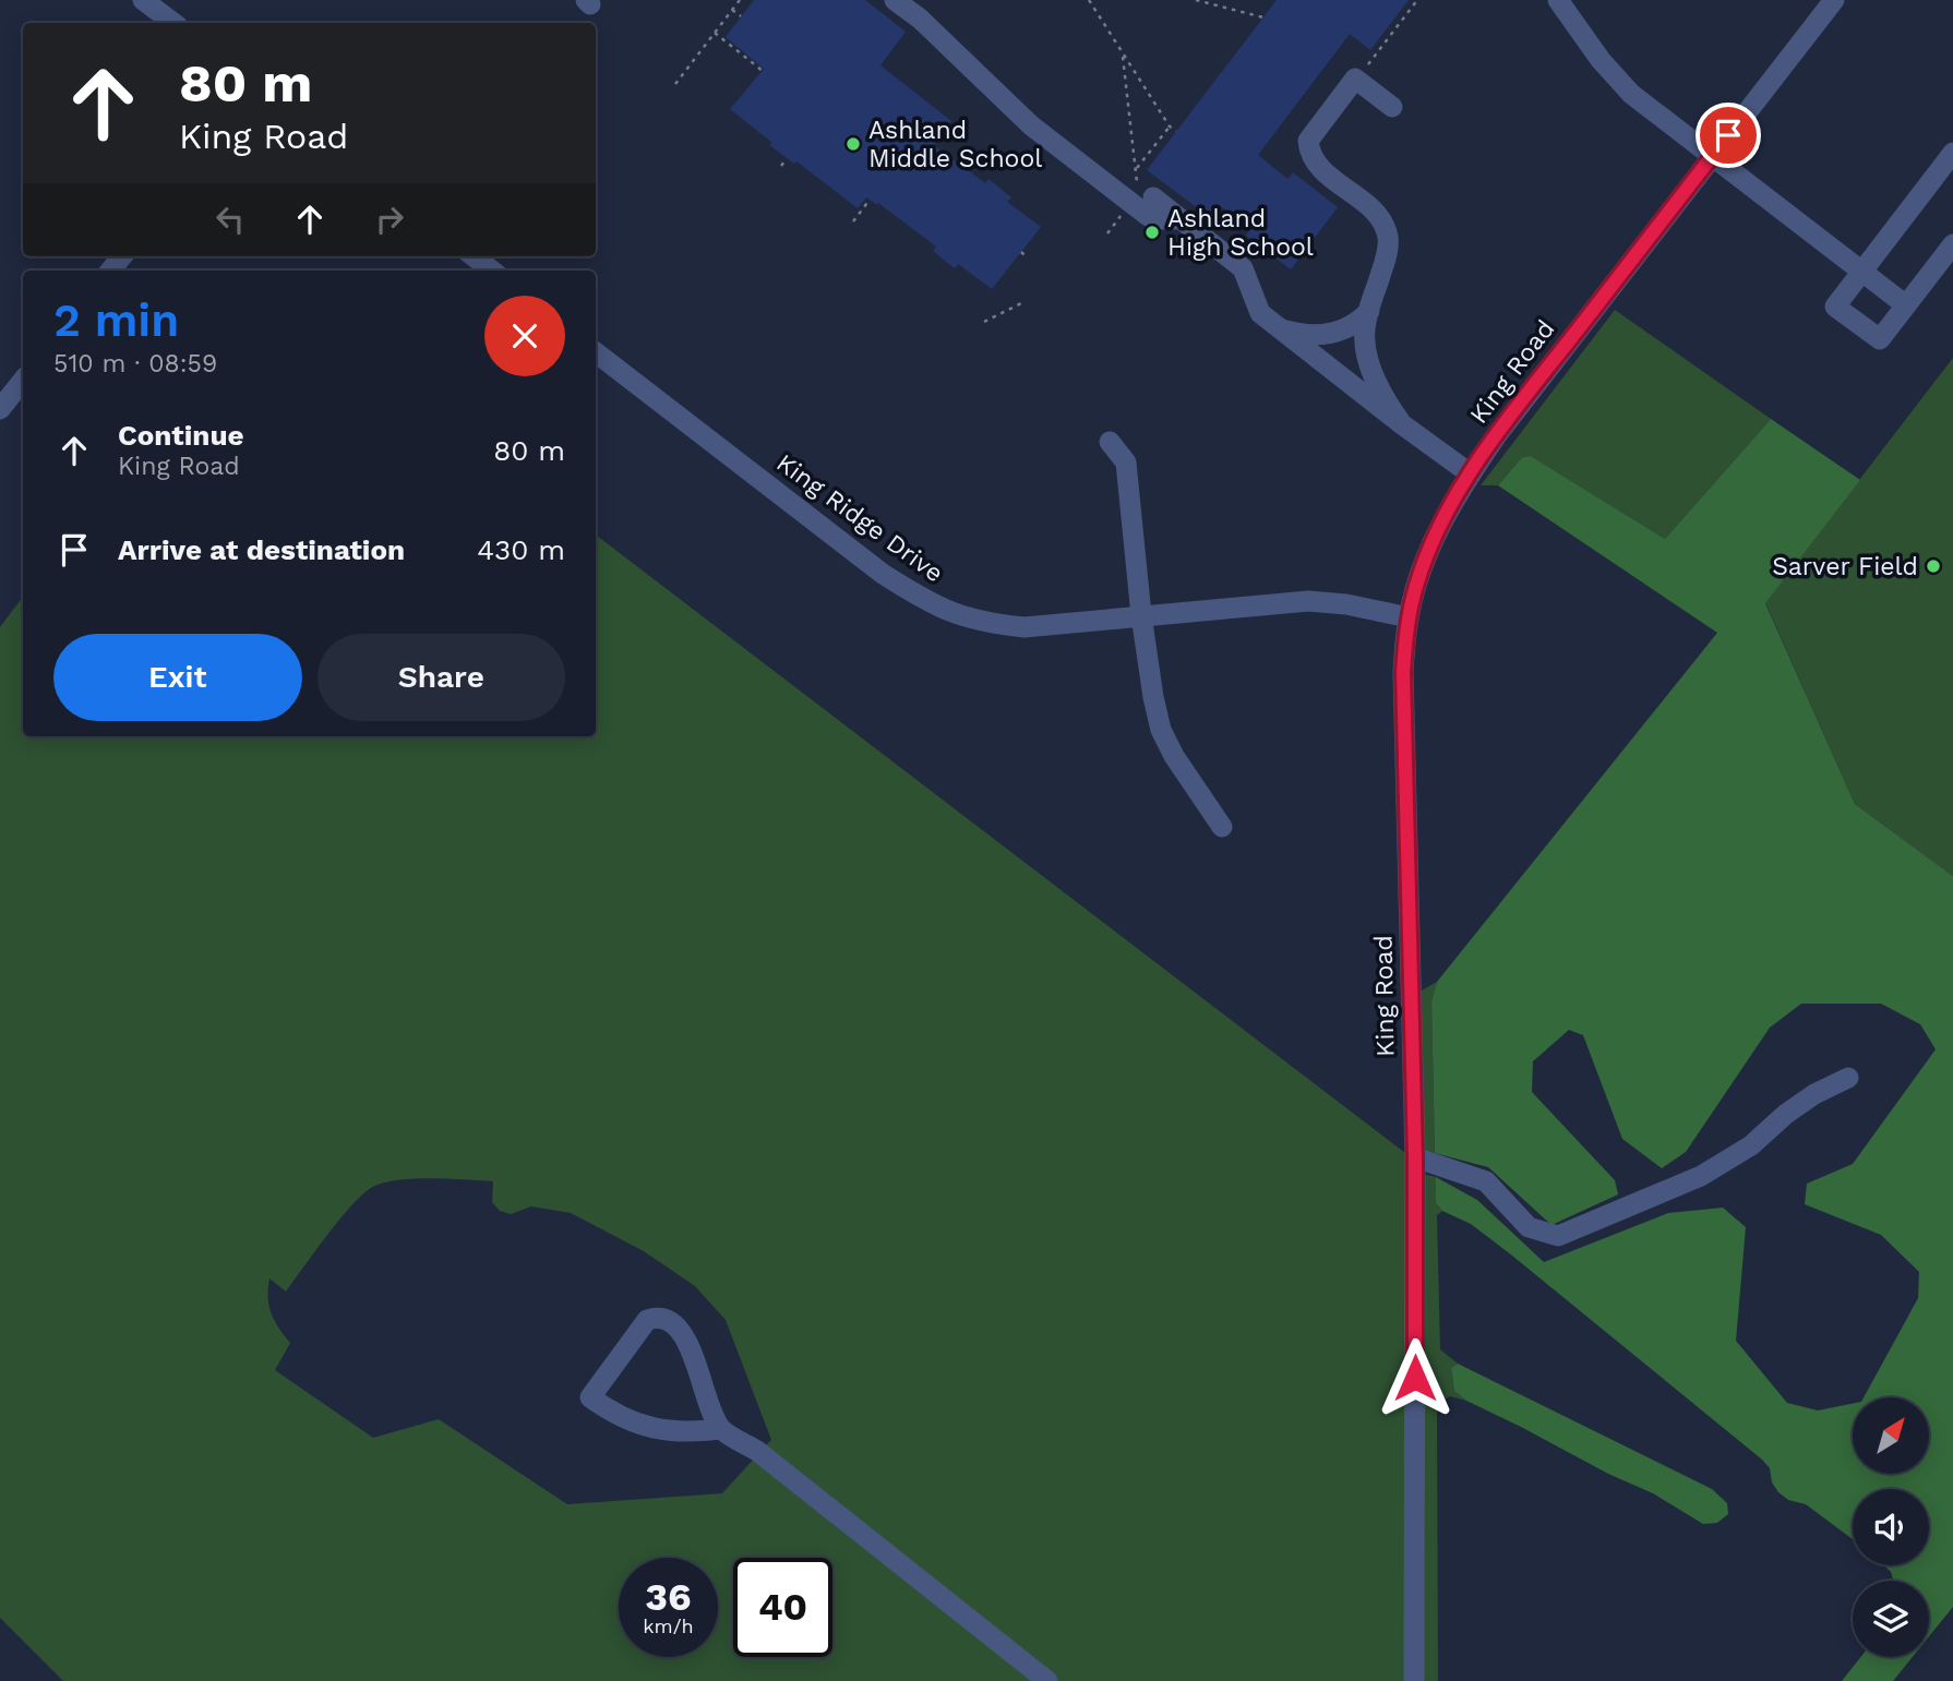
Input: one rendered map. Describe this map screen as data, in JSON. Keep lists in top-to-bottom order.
{
  "streets": {
    "street": ["King Road", "King Ridge Drive"]
  },
  "crossings": [
    ["King Road", "King Ridge Drive"]
  ],
  "places": ["Ashland Middle School", "Ashland High School", "Sarver Field"],
  "north": "top right",
  "page": {
    "turn": ["80 m", "King Road"],
    "heading": ["2 min", "510 m · 08:59"],
    "list": [
      {
        "name": "Continue",
        "note": "King Road",
        "value": "80 m"
      },
      {
        "name": "Arrive at destination",
        "value": "430 m"
      }
    ],
    "buttons": ["Exit", "Share"],
    "speed": "36 km/h",
    "limit": "40"
  }
}
